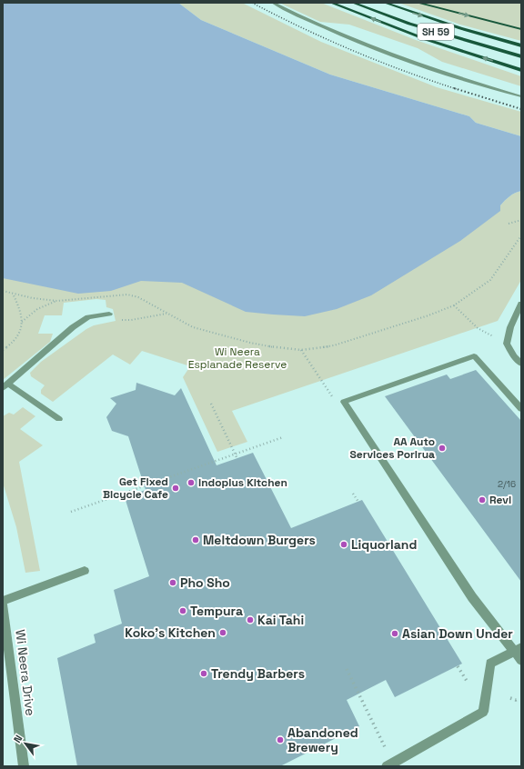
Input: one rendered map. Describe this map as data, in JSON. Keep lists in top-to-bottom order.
{
  "streets": {
    "main road": ["SH 59"],
    "street": ["Wi Neera Drive"]
  },
  "parks": ["Wi Neera Esplanade Reserve"],
  "places": [
    "AA Auto Services Porirua",
    "Indoplus Kitchen",
    "Get Fixed Bicycle Cafe",
    "Revl",
    "Meltdown Burgers",
    "Liquorland",
    "Pho Sho",
    "Tempura",
    "Kai Tahi",
    "Koko's Kitchen",
    "Asian Down Under",
    "Trendy Barbers",
    "Abandoned Brewery"
  ],
  "house_numbers": ["2/16"],
  "north": "top left"
}
